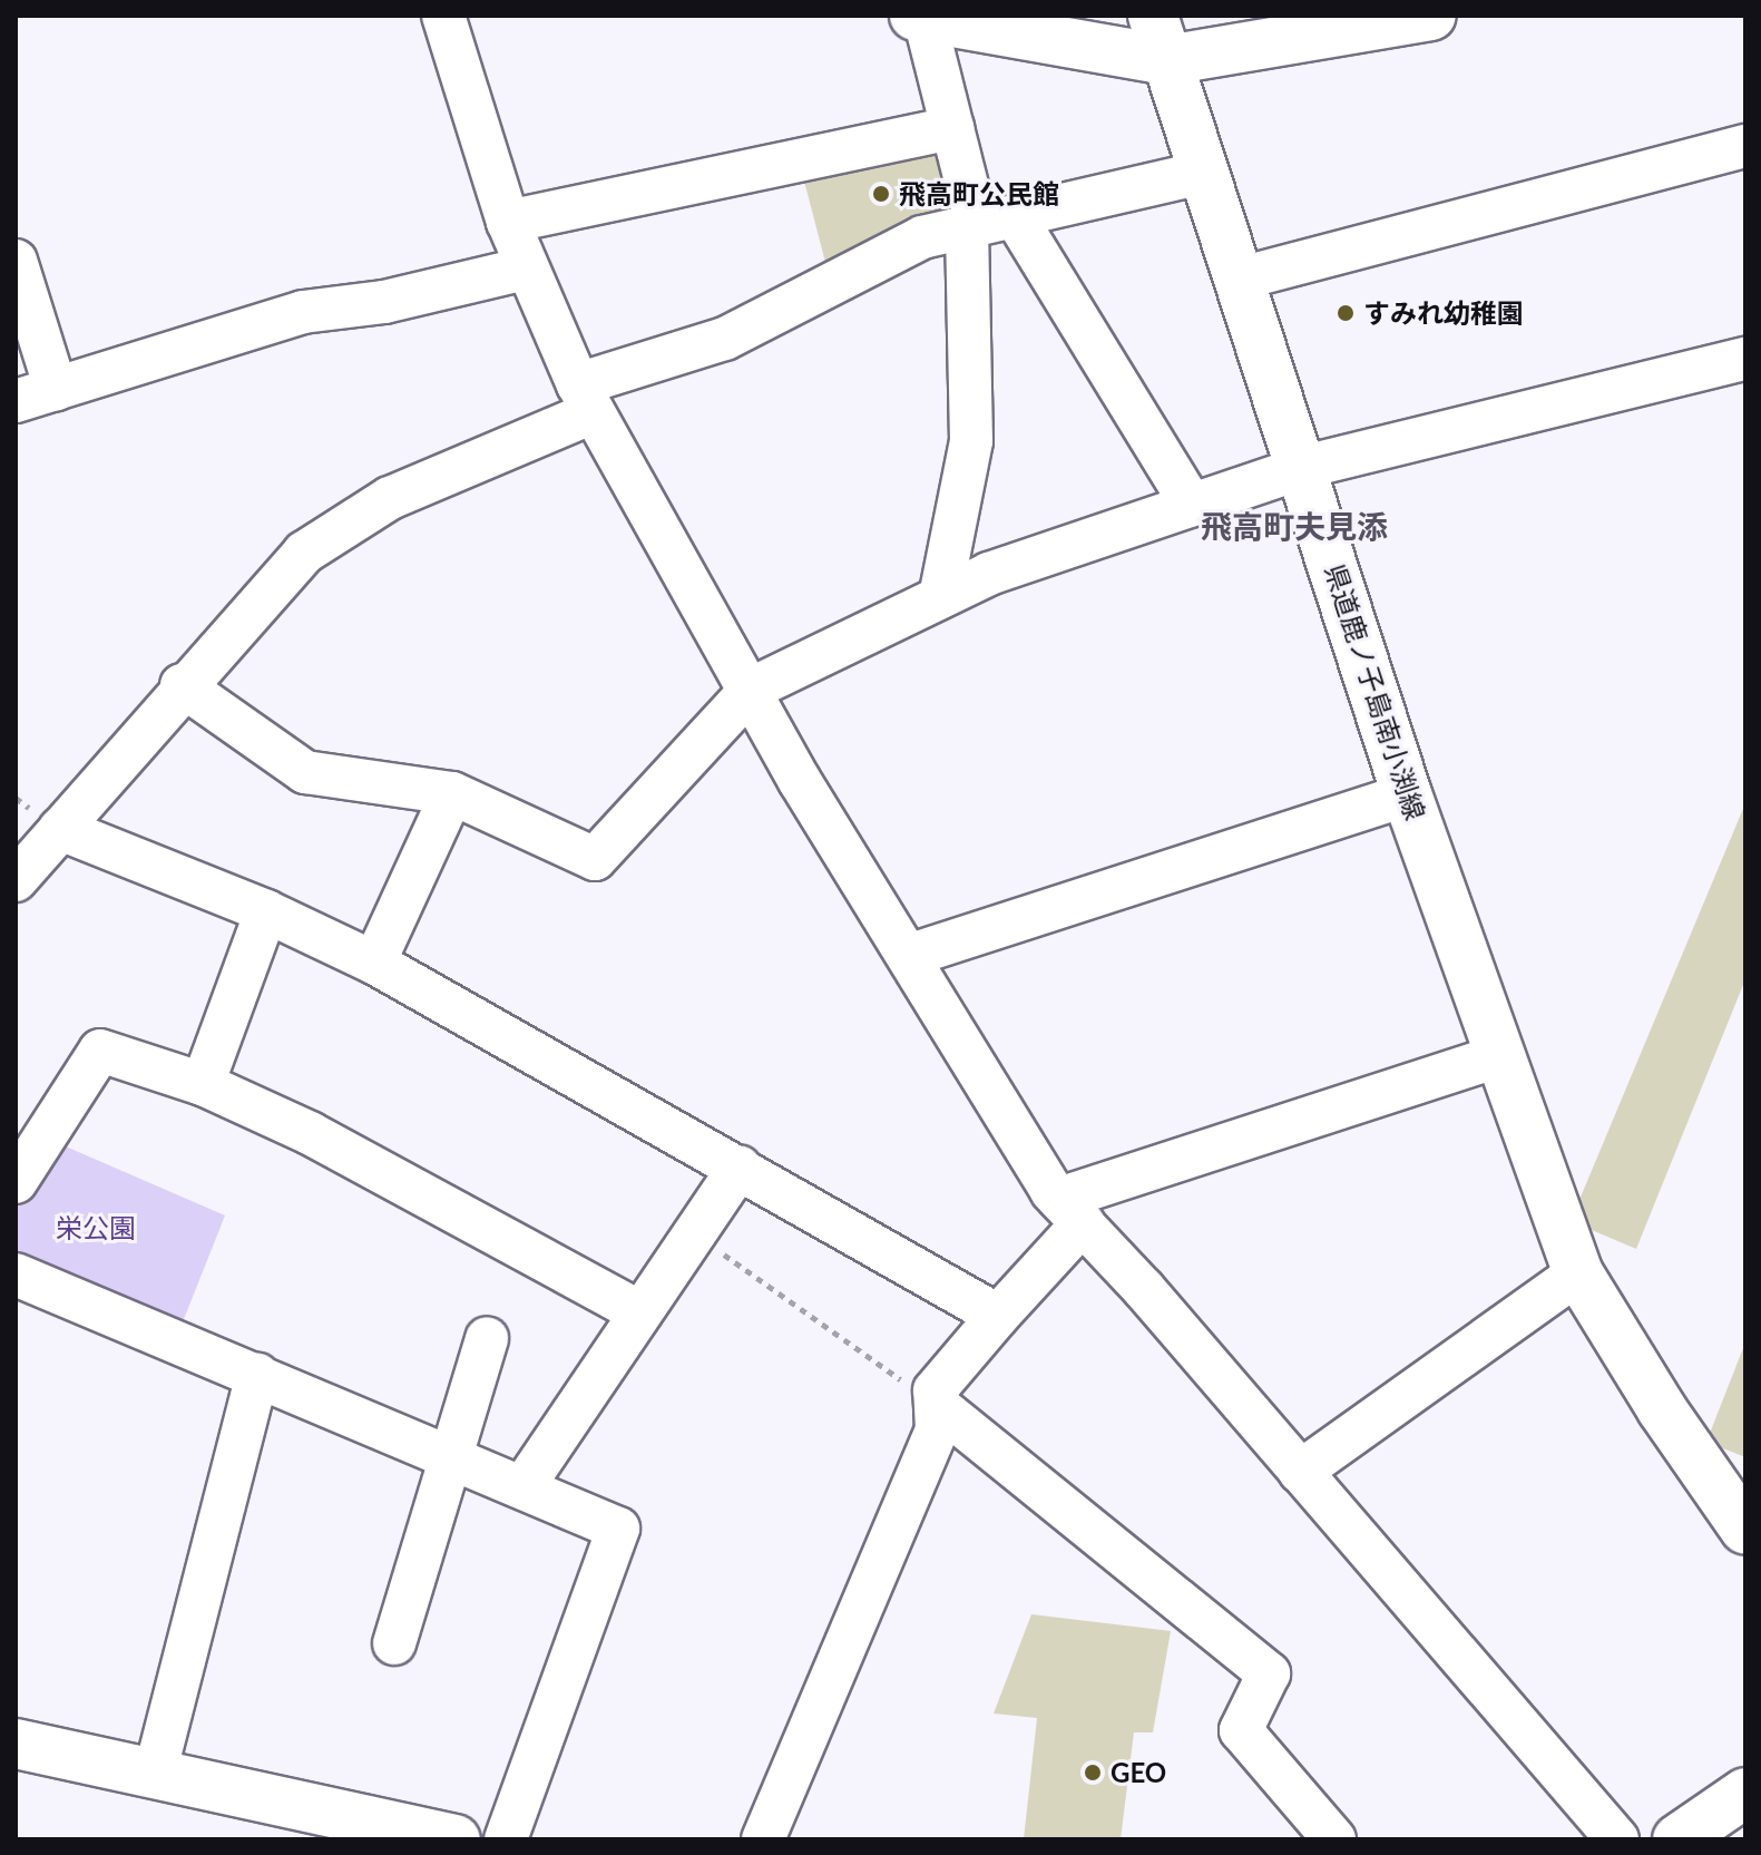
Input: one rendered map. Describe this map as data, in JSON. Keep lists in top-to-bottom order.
{
  "streets": {
    "main road": ["県道鹿ノ子島南小渕線"]
  },
  "districts": ["飛高町夫見添"],
  "parks": ["栄公園"],
  "places": ["飛高町公民館", "すみれ幼稚園", "GEO"]
}
